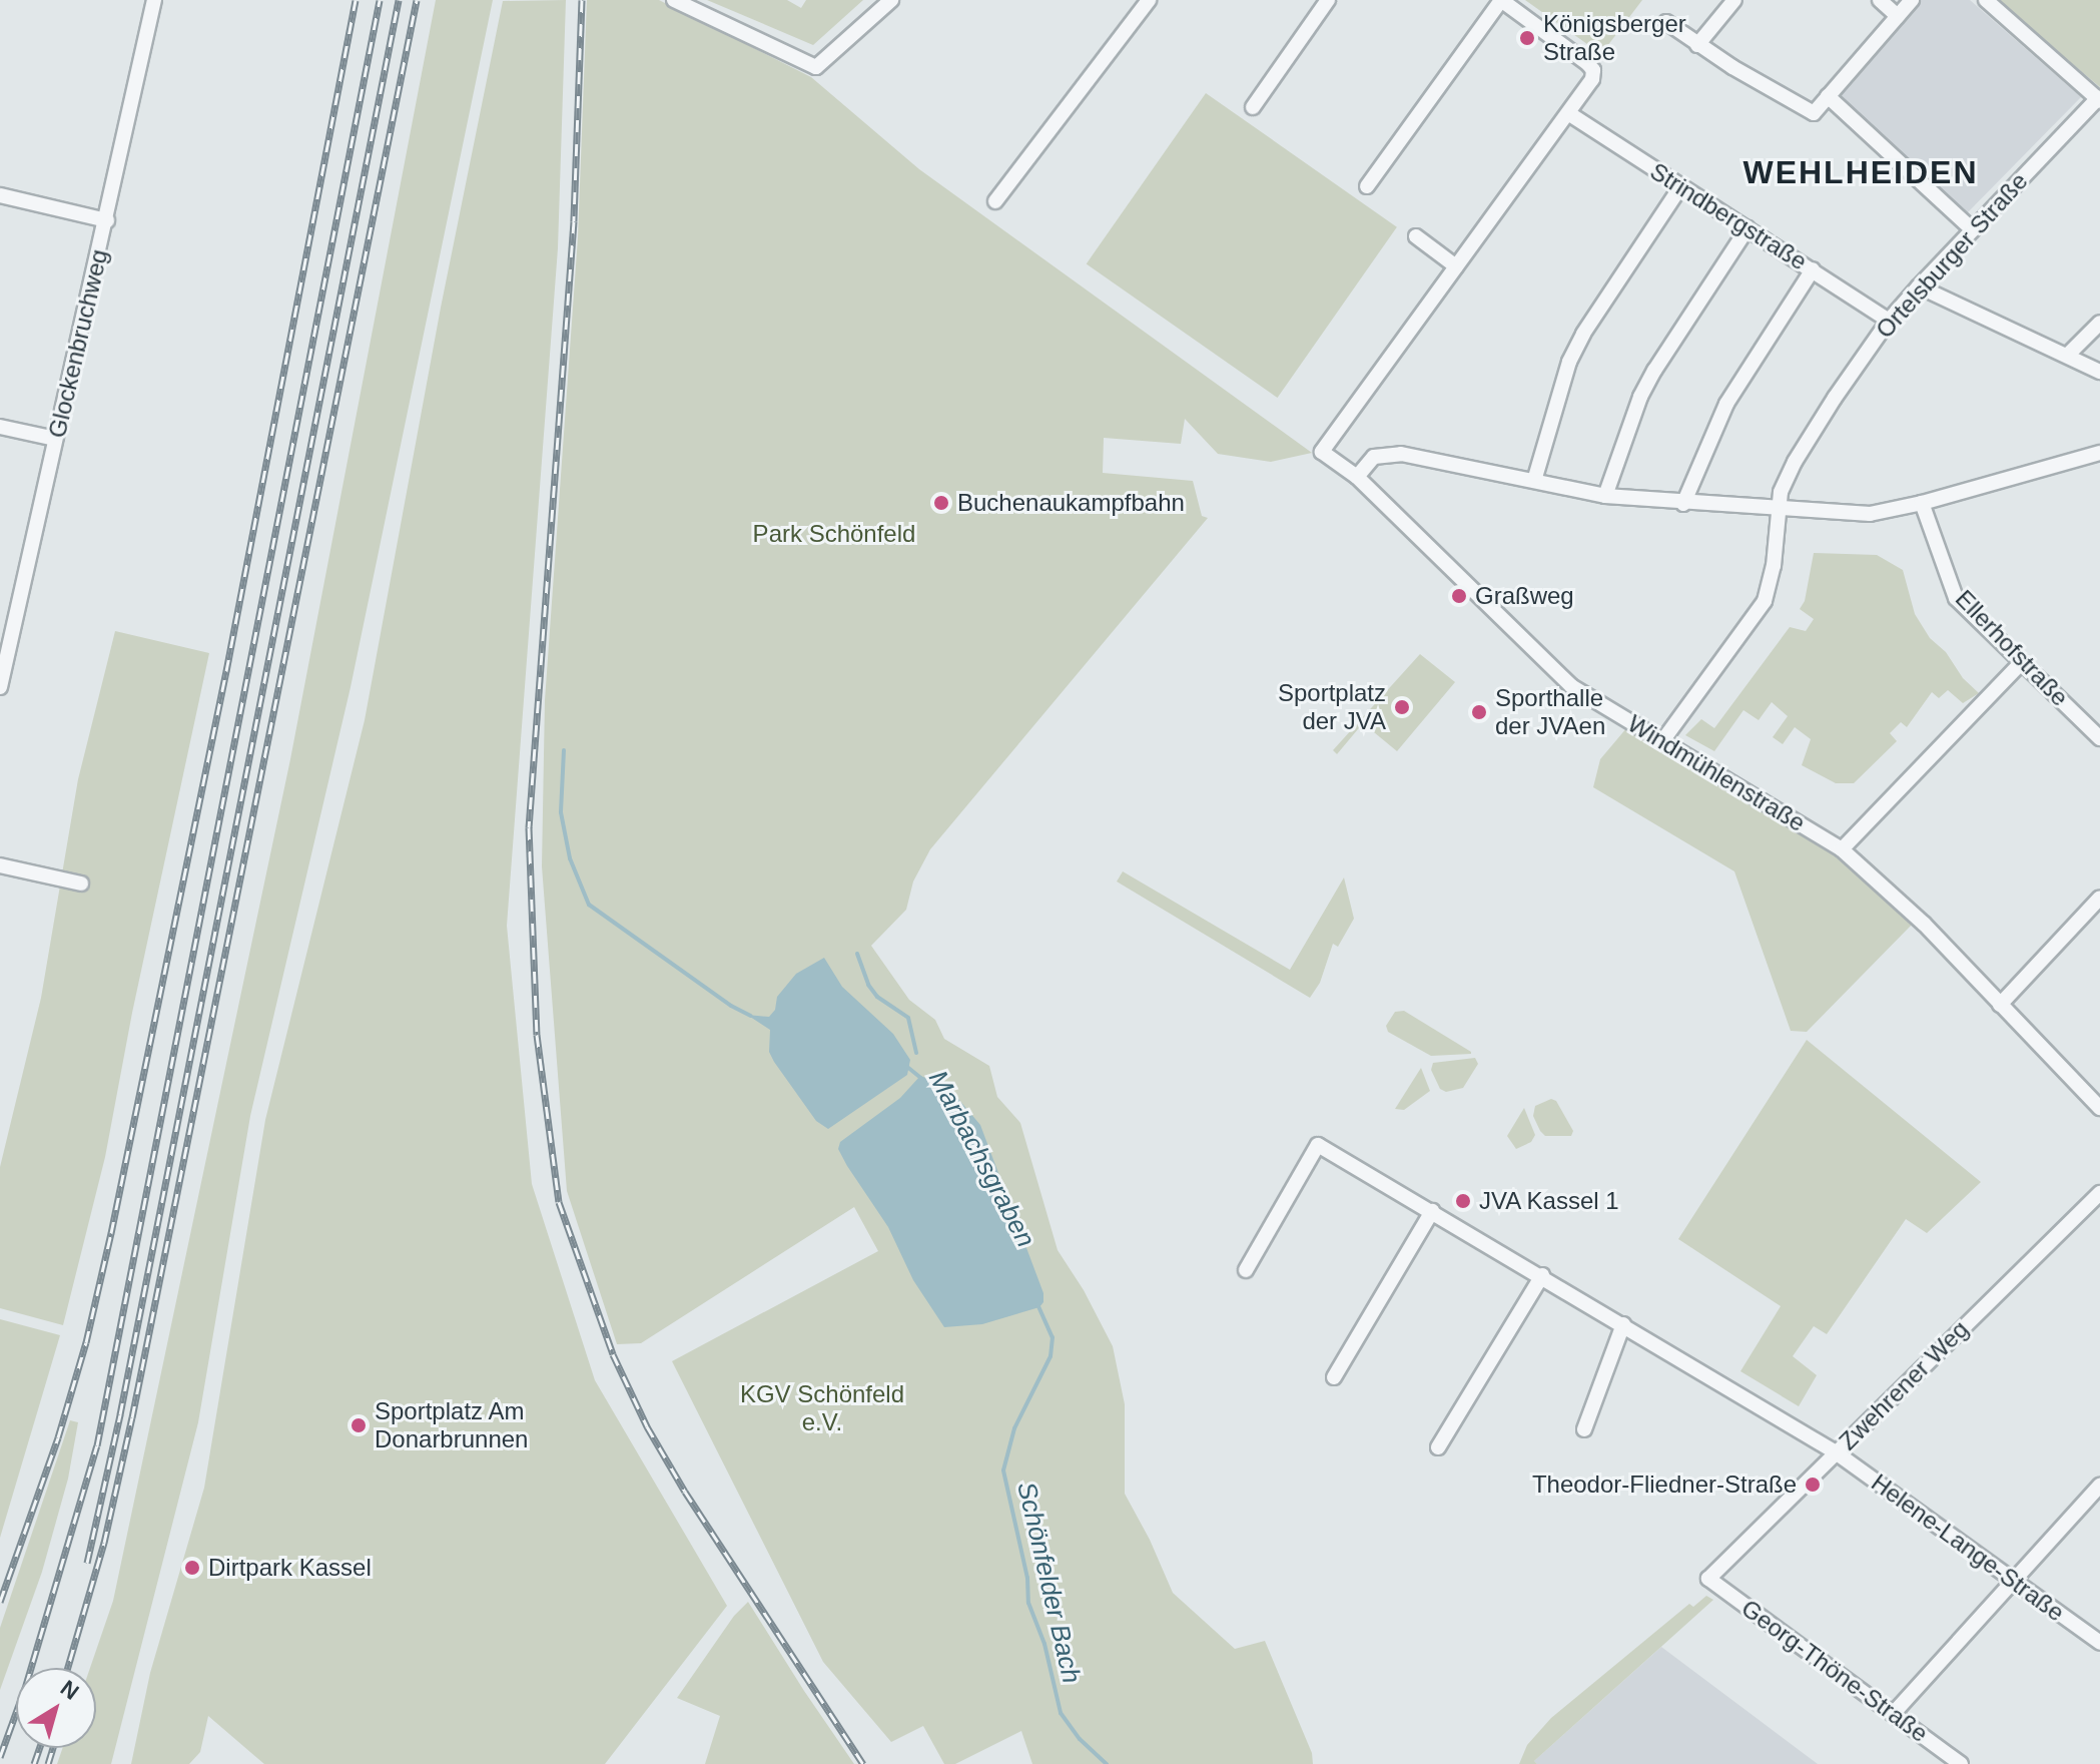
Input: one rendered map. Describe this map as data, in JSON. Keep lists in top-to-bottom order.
{
  "streets": {
    "street": [
      "Strindbergstraße",
      "Ortelsburger Straße",
      "Glockenbruchweg",
      "Ellerhofstraße",
      "Windmühlenstraße",
      "Zwehrener Weg",
      "Helene-Lange-Straße",
      "Georg-Thöne-Straße"
    ]
  },
  "crossings": [
    ["Strindbergstraße", "Ortelsburger Straße"],
    ["Ortelsburger Straße", "Windmühlenstraße"],
    ["Zwehrener Weg", "Helene-Lange-Straße"],
    ["Zwehrener Weg", "Georg-Thöne-Straße"]
  ],
  "districts": ["WEHLHEIDEN"],
  "water": ["Marbachsgraben", "Schönfelder Bach"],
  "parks": ["Park Schönfeld", "KGV Schönfeld e.V."],
  "places": [
    "Königsberger Straße",
    "Buchenaukampfbahn",
    "Graßweg",
    "Sportplatz der JVA",
    "Sporthalle der JVAen",
    "JVA Kassel 1",
    "Sportplatz Am Donarbrunnen",
    "Theodor-Fliedner-Straße",
    "Dirtpark Kassel"
  ],
  "north": "top right"
}
